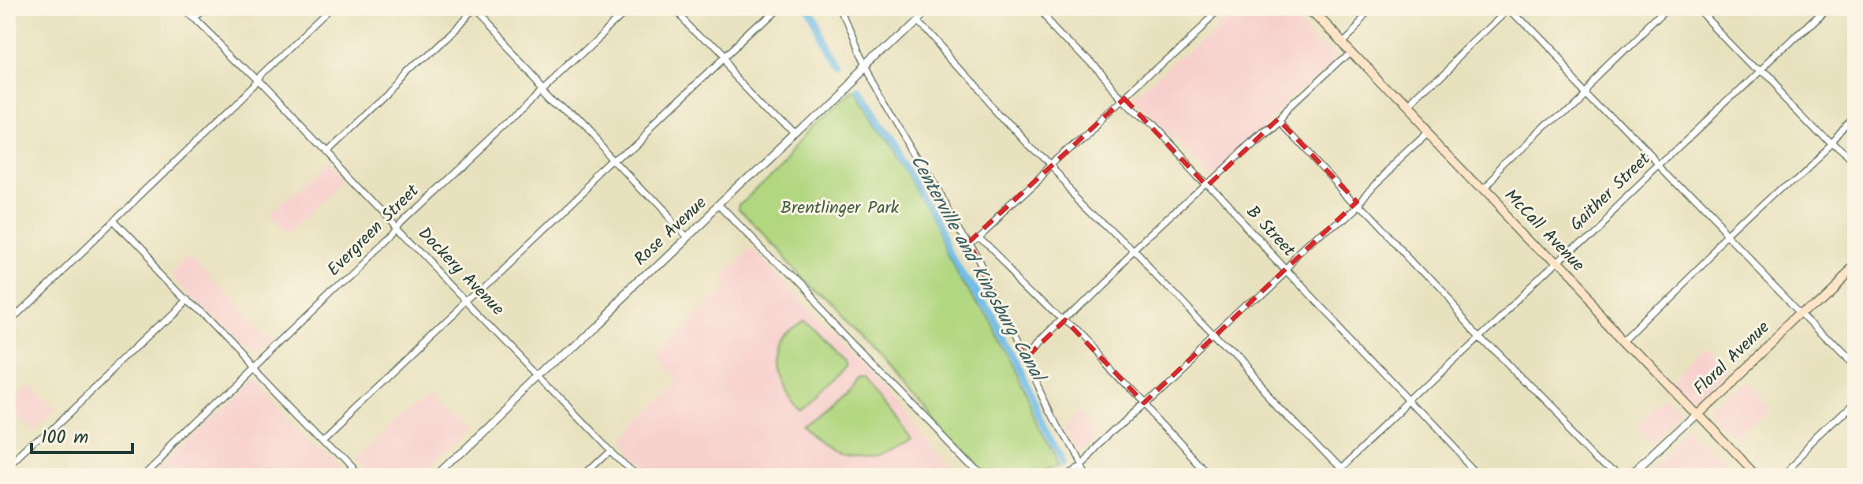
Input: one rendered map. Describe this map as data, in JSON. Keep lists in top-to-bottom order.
{
  "streets": {
    "main road": ["McCall Avenue", "Floral Avenue"],
    "street": [
      "Gaither Street",
      "Evergreen Street",
      "Rose Avenue",
      "B Street",
      "Dockery Avenue"
    ]
  },
  "crossings": [
    ["Gaither Street", "McCall Avenue"],
    ["Gaither Street", "B Street"],
    ["Evergreen Street", "Dockery Avenue"],
    ["McCall Avenue", "Floral Avenue"],
    ["Rose Avenue", "Dockery Avenue"]
  ],
  "water": ["Centerville and Kingsburg Canal"],
  "parks": ["Brentlinger Park"],
  "scale_bar": "100 m"
}
